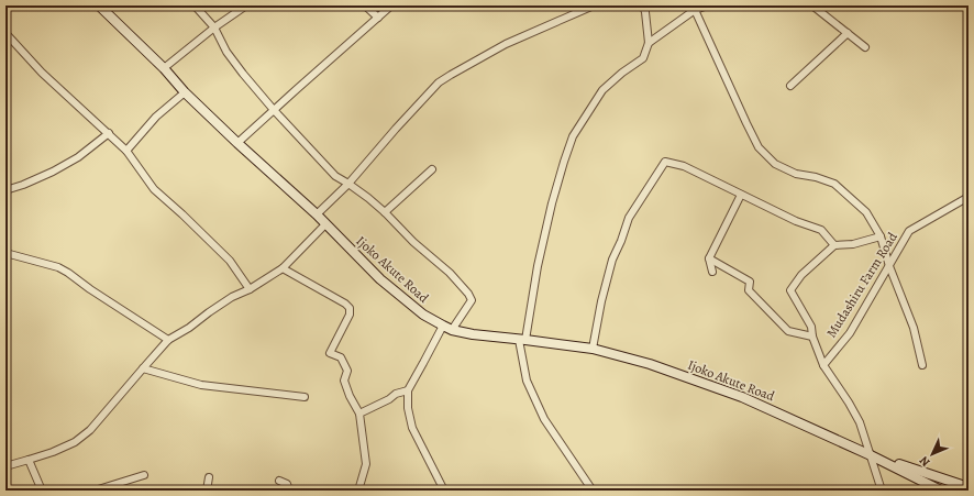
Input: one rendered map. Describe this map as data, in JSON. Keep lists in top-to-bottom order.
{
  "streets": {
    "main road": ["Ijoko Akute Road"],
    "street": ["Mudashiru Farm Road"]
  },
  "north": "bottom left"
}
